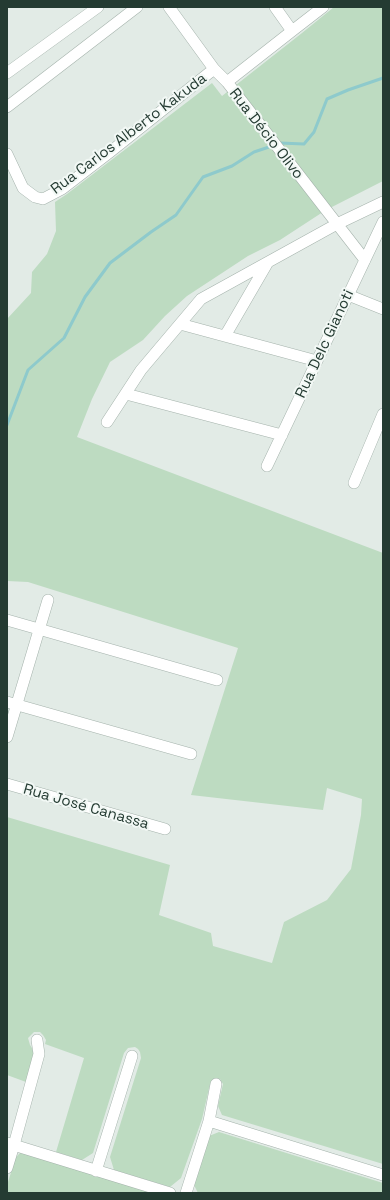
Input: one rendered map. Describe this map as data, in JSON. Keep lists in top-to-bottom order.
{
  "streets": {
    "street": [
      "Rua Carlos Alberto Kakuda",
      "Rua Décio Olivo",
      "Rua Delc Gianoti",
      "Rua José Canassa"
    ]
  },
  "crossings": [
    ["Rua Carlos Alberto Kakuda", "Rua Décio Olivo"],
    ["Rua Décio Olivo", "Rua Delc Gianoti"]
  ]
}
